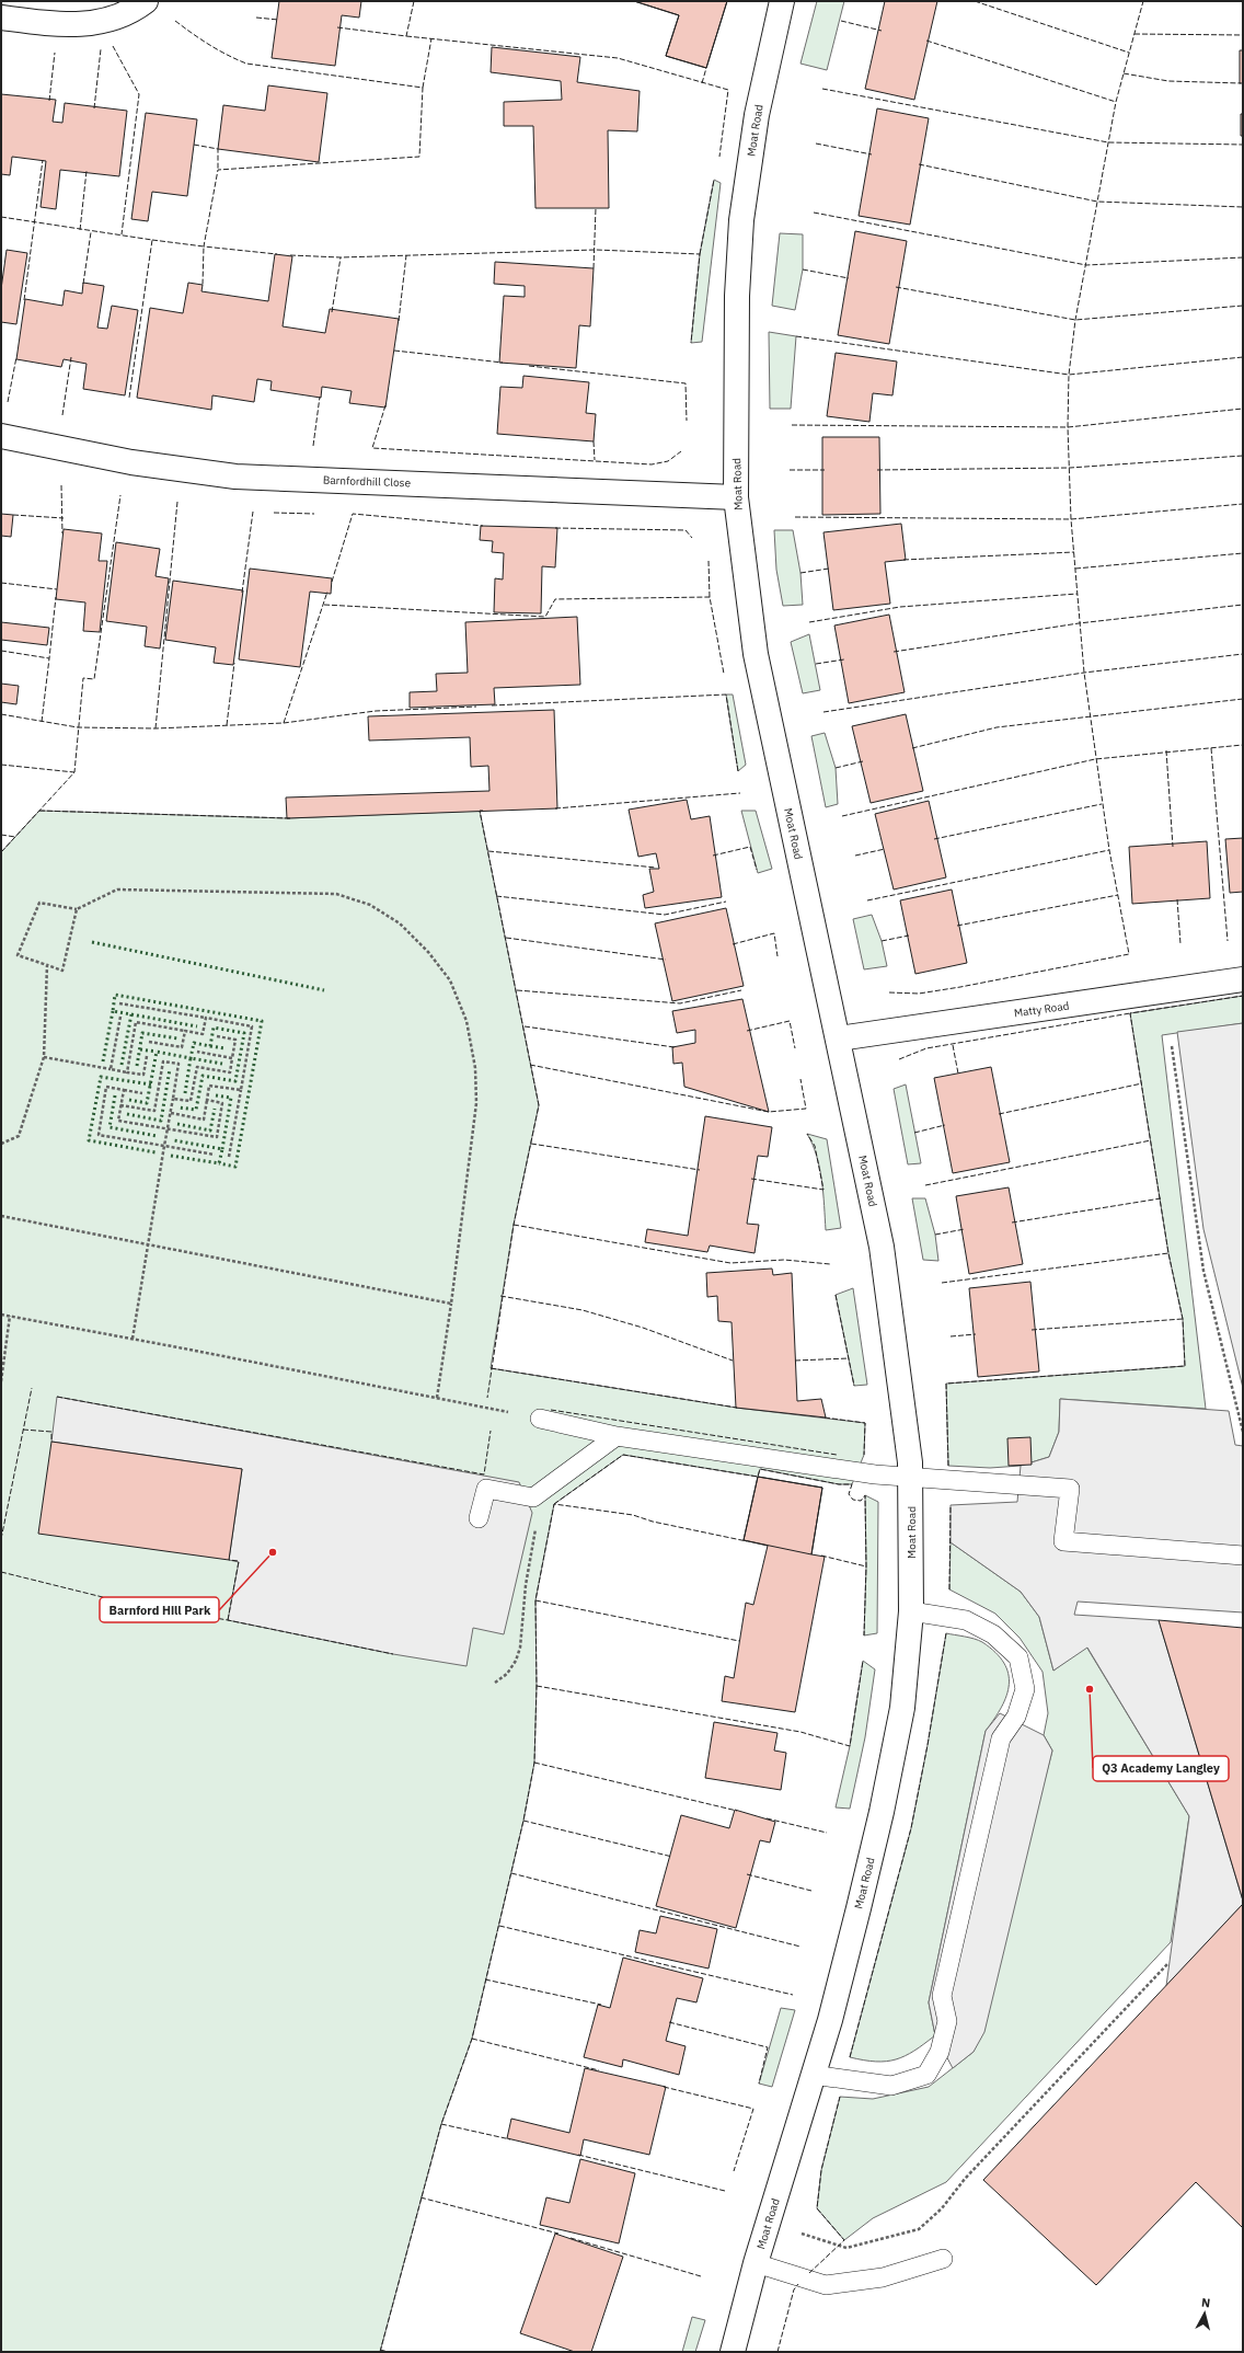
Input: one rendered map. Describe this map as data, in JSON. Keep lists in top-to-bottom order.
{
  "streets": {
    "street": ["Moat Road", "Barnfordhill Close", "Matty Road"]
  },
  "crossings": [
    ["Moat Road", "Barnfordhill Close"],
    ["Moat Road", "Matty Road"]
  ],
  "places": ["Barnford Hill Park", "Q3 Academy Langley"],
  "north": "top"
}
